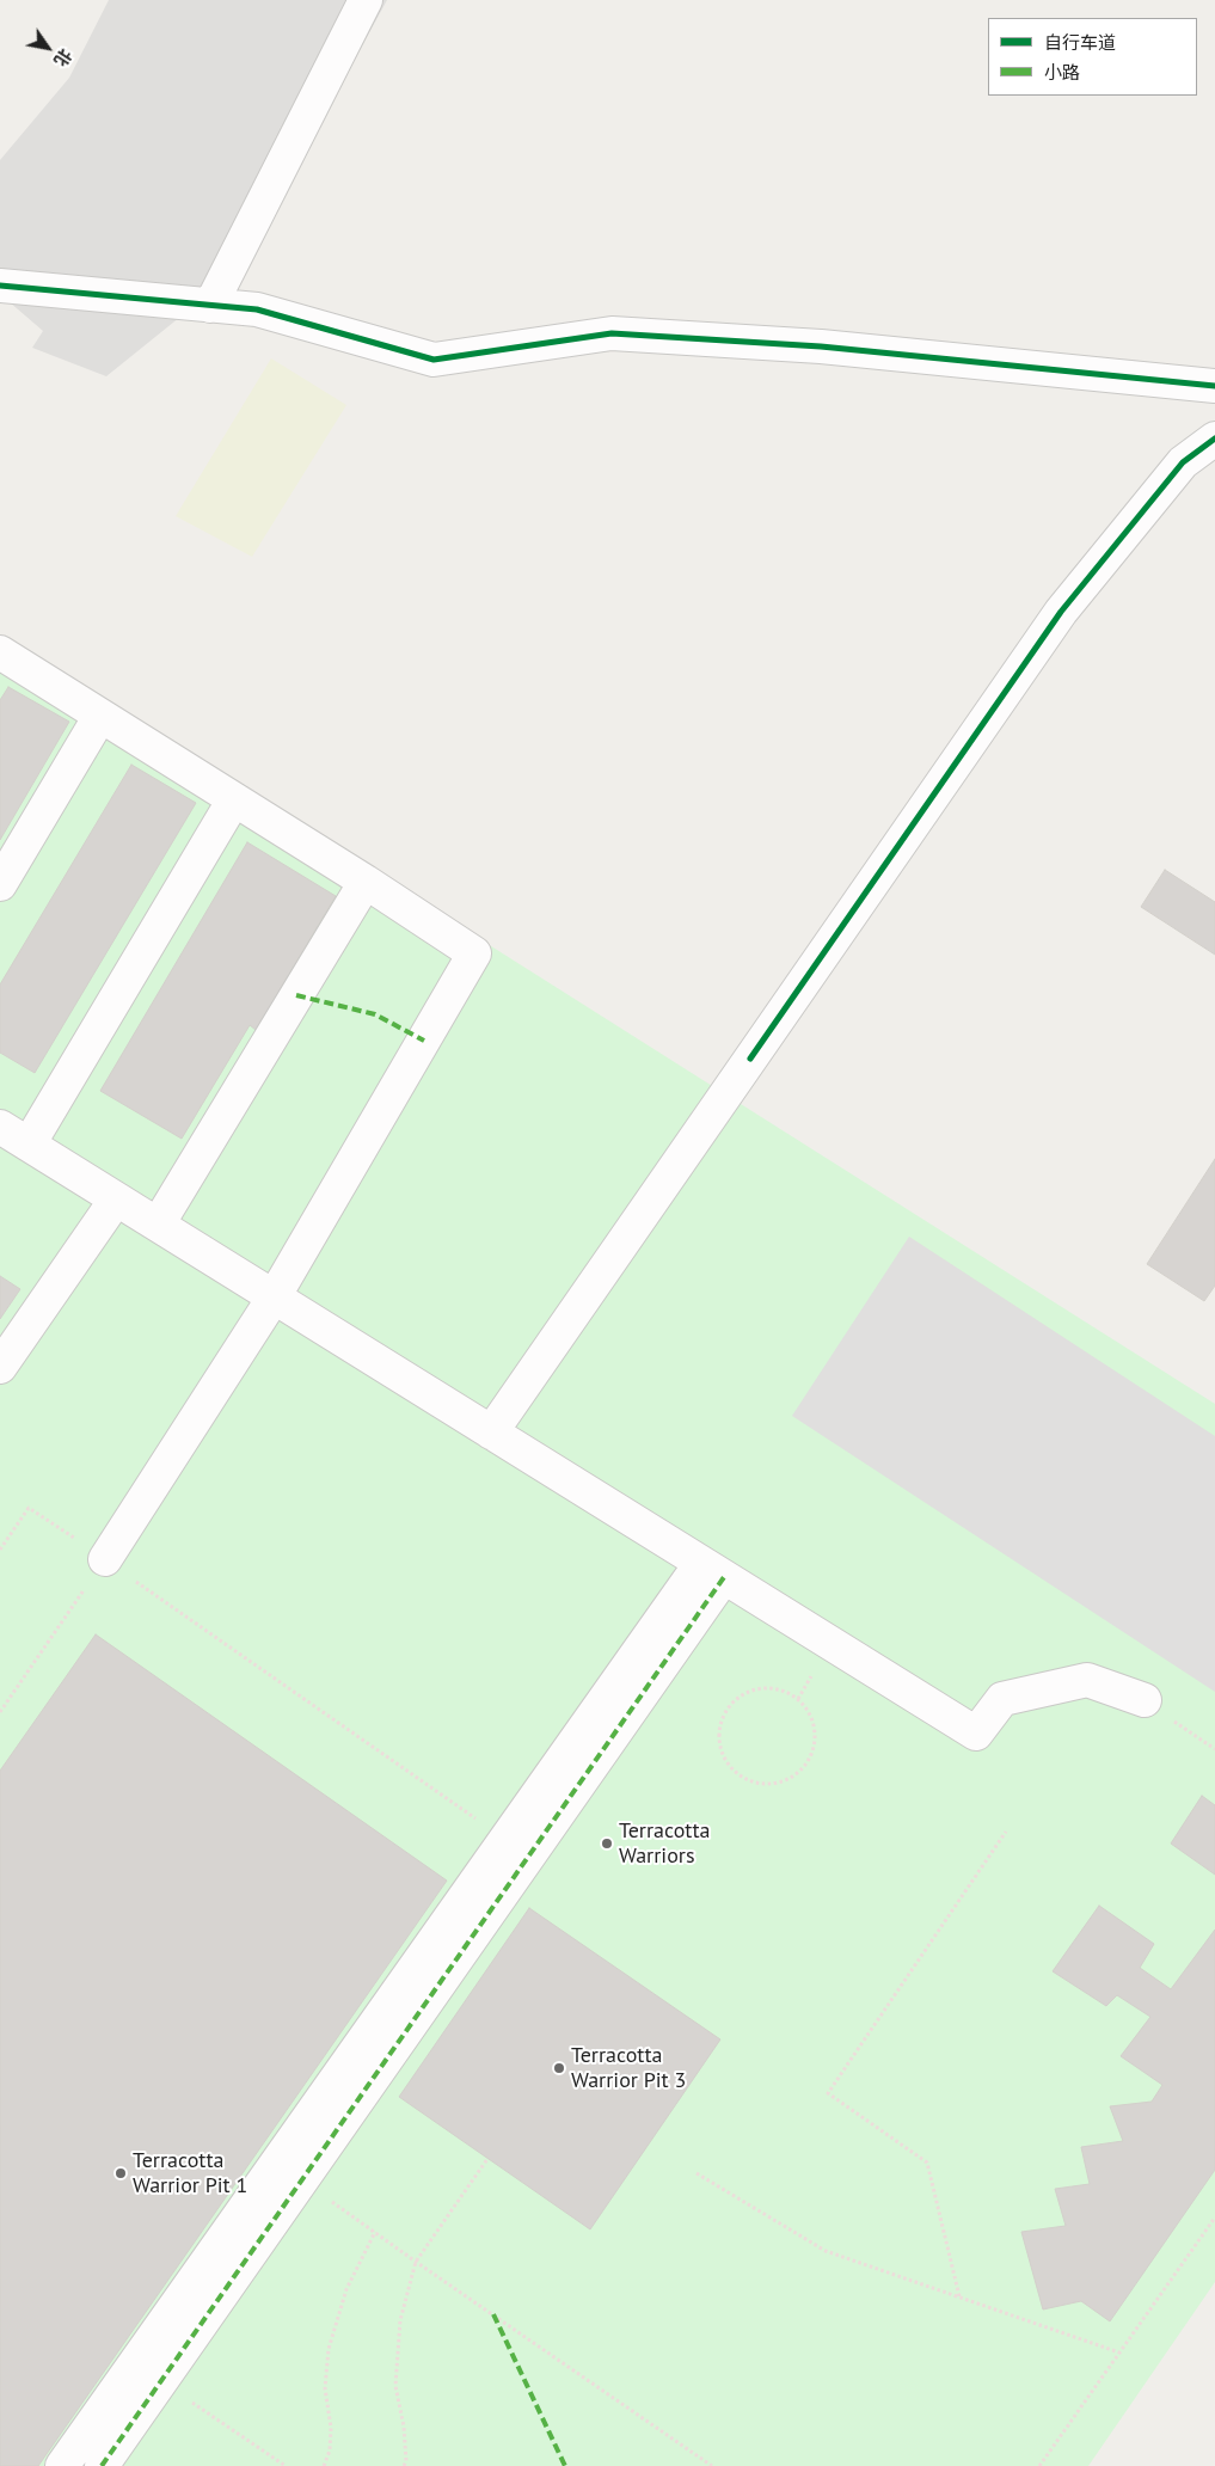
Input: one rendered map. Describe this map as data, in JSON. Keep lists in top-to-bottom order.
{
  "places": ["Terracotta Warriors", "Terracotta Warrior Pit 3", "Terracotta Warrior Pit 1"],
  "legend": ["自行车道", "小路"],
  "north": "bottom right"
}
